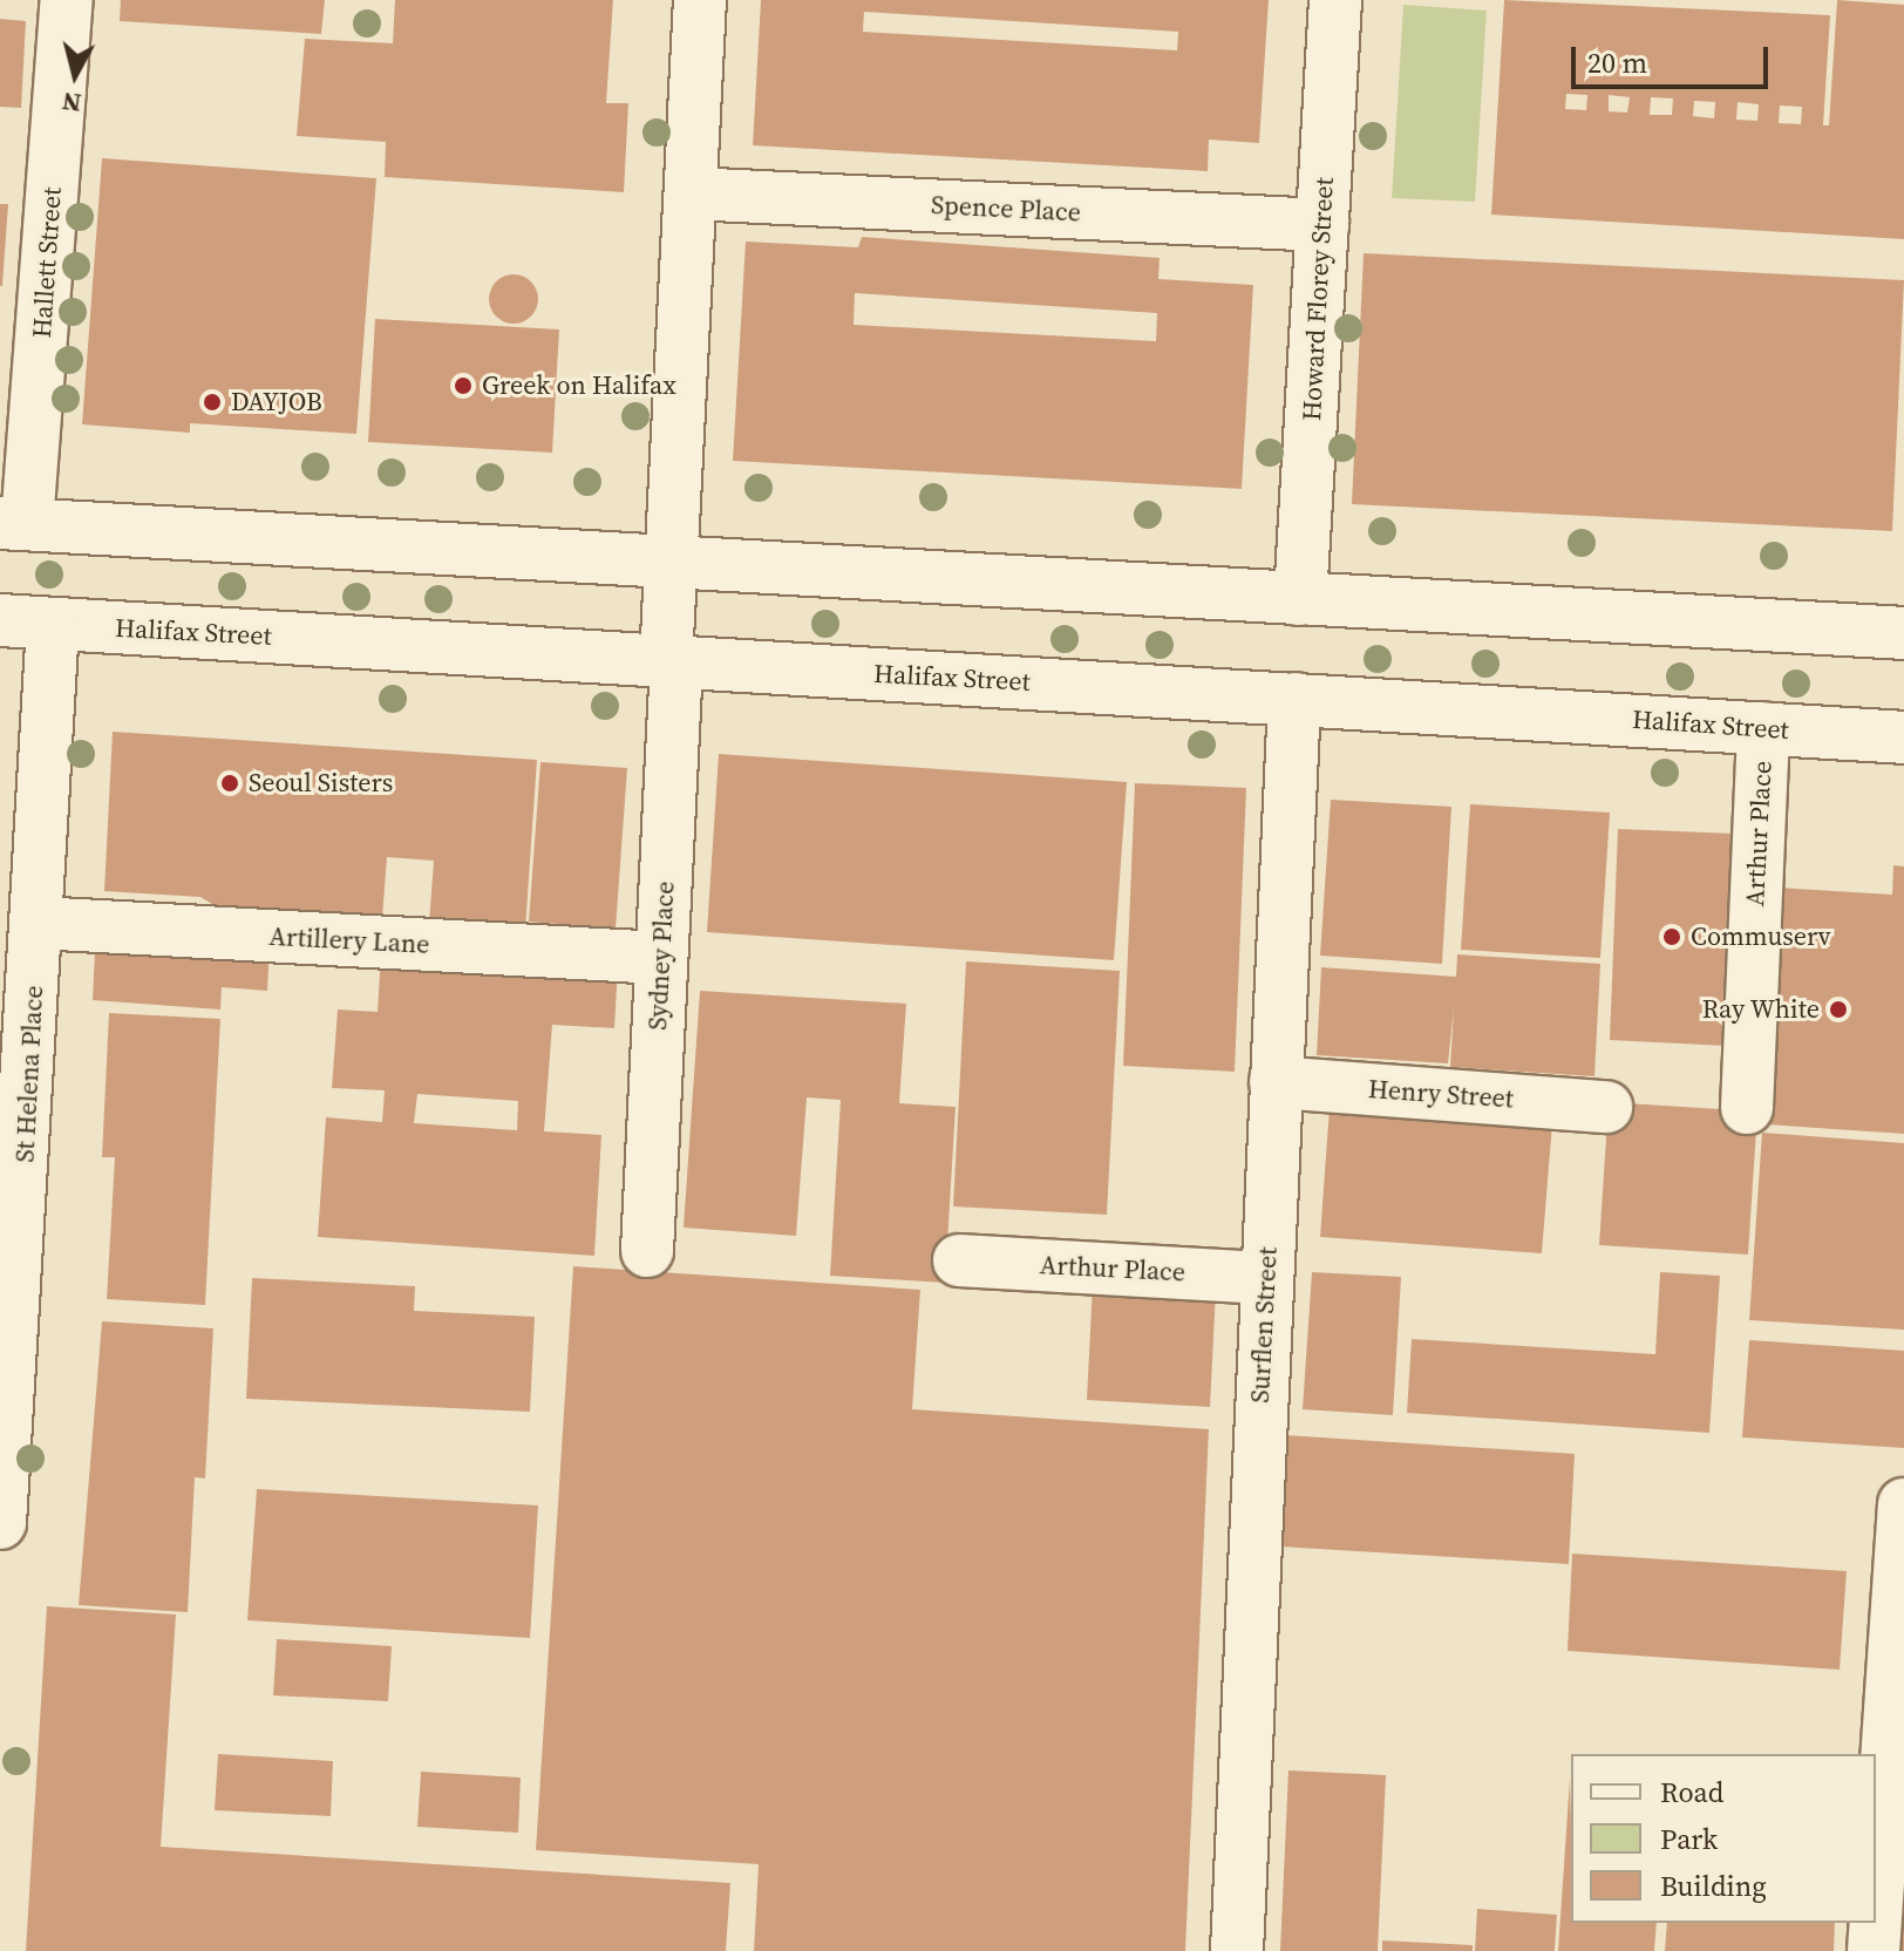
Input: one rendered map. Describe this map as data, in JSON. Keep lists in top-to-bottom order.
{
  "streets": {
    "street": [
      "Spence Place",
      "Hallett Street",
      "Howard Florey Street",
      "Halifax Street",
      "Arthur Place",
      "Artillery Lane",
      "Sydney Place",
      "St Helena Place",
      "Henry Street",
      "Surflen Street"
    ]
  },
  "crossings": [
    ["Spence Place", "Howard Florey Street"],
    ["Spence Place", "Sydney Place"],
    ["Halifax Street", "Arthur Place"],
    ["Halifax Street", "Sydney Place"],
    ["Halifax Street", "St Helena Place"],
    ["Halifax Street", "Surflen Street"],
    ["Arthur Place", "Surflen Street"],
    ["Artillery Lane", "Sydney Place"],
    ["Artillery Lane", "St Helena Place"],
    ["Henry Street", "Surflen Street"]
  ],
  "places": [
    "Greek on Halifax",
    "DAYJOB",
    "Seoul Sisters",
    "Commuserv",
    "Ray White"
  ],
  "legend": ["Road", "Park", "Building"],
  "scale_bar": "20 m",
  "north": "bottom"
}
